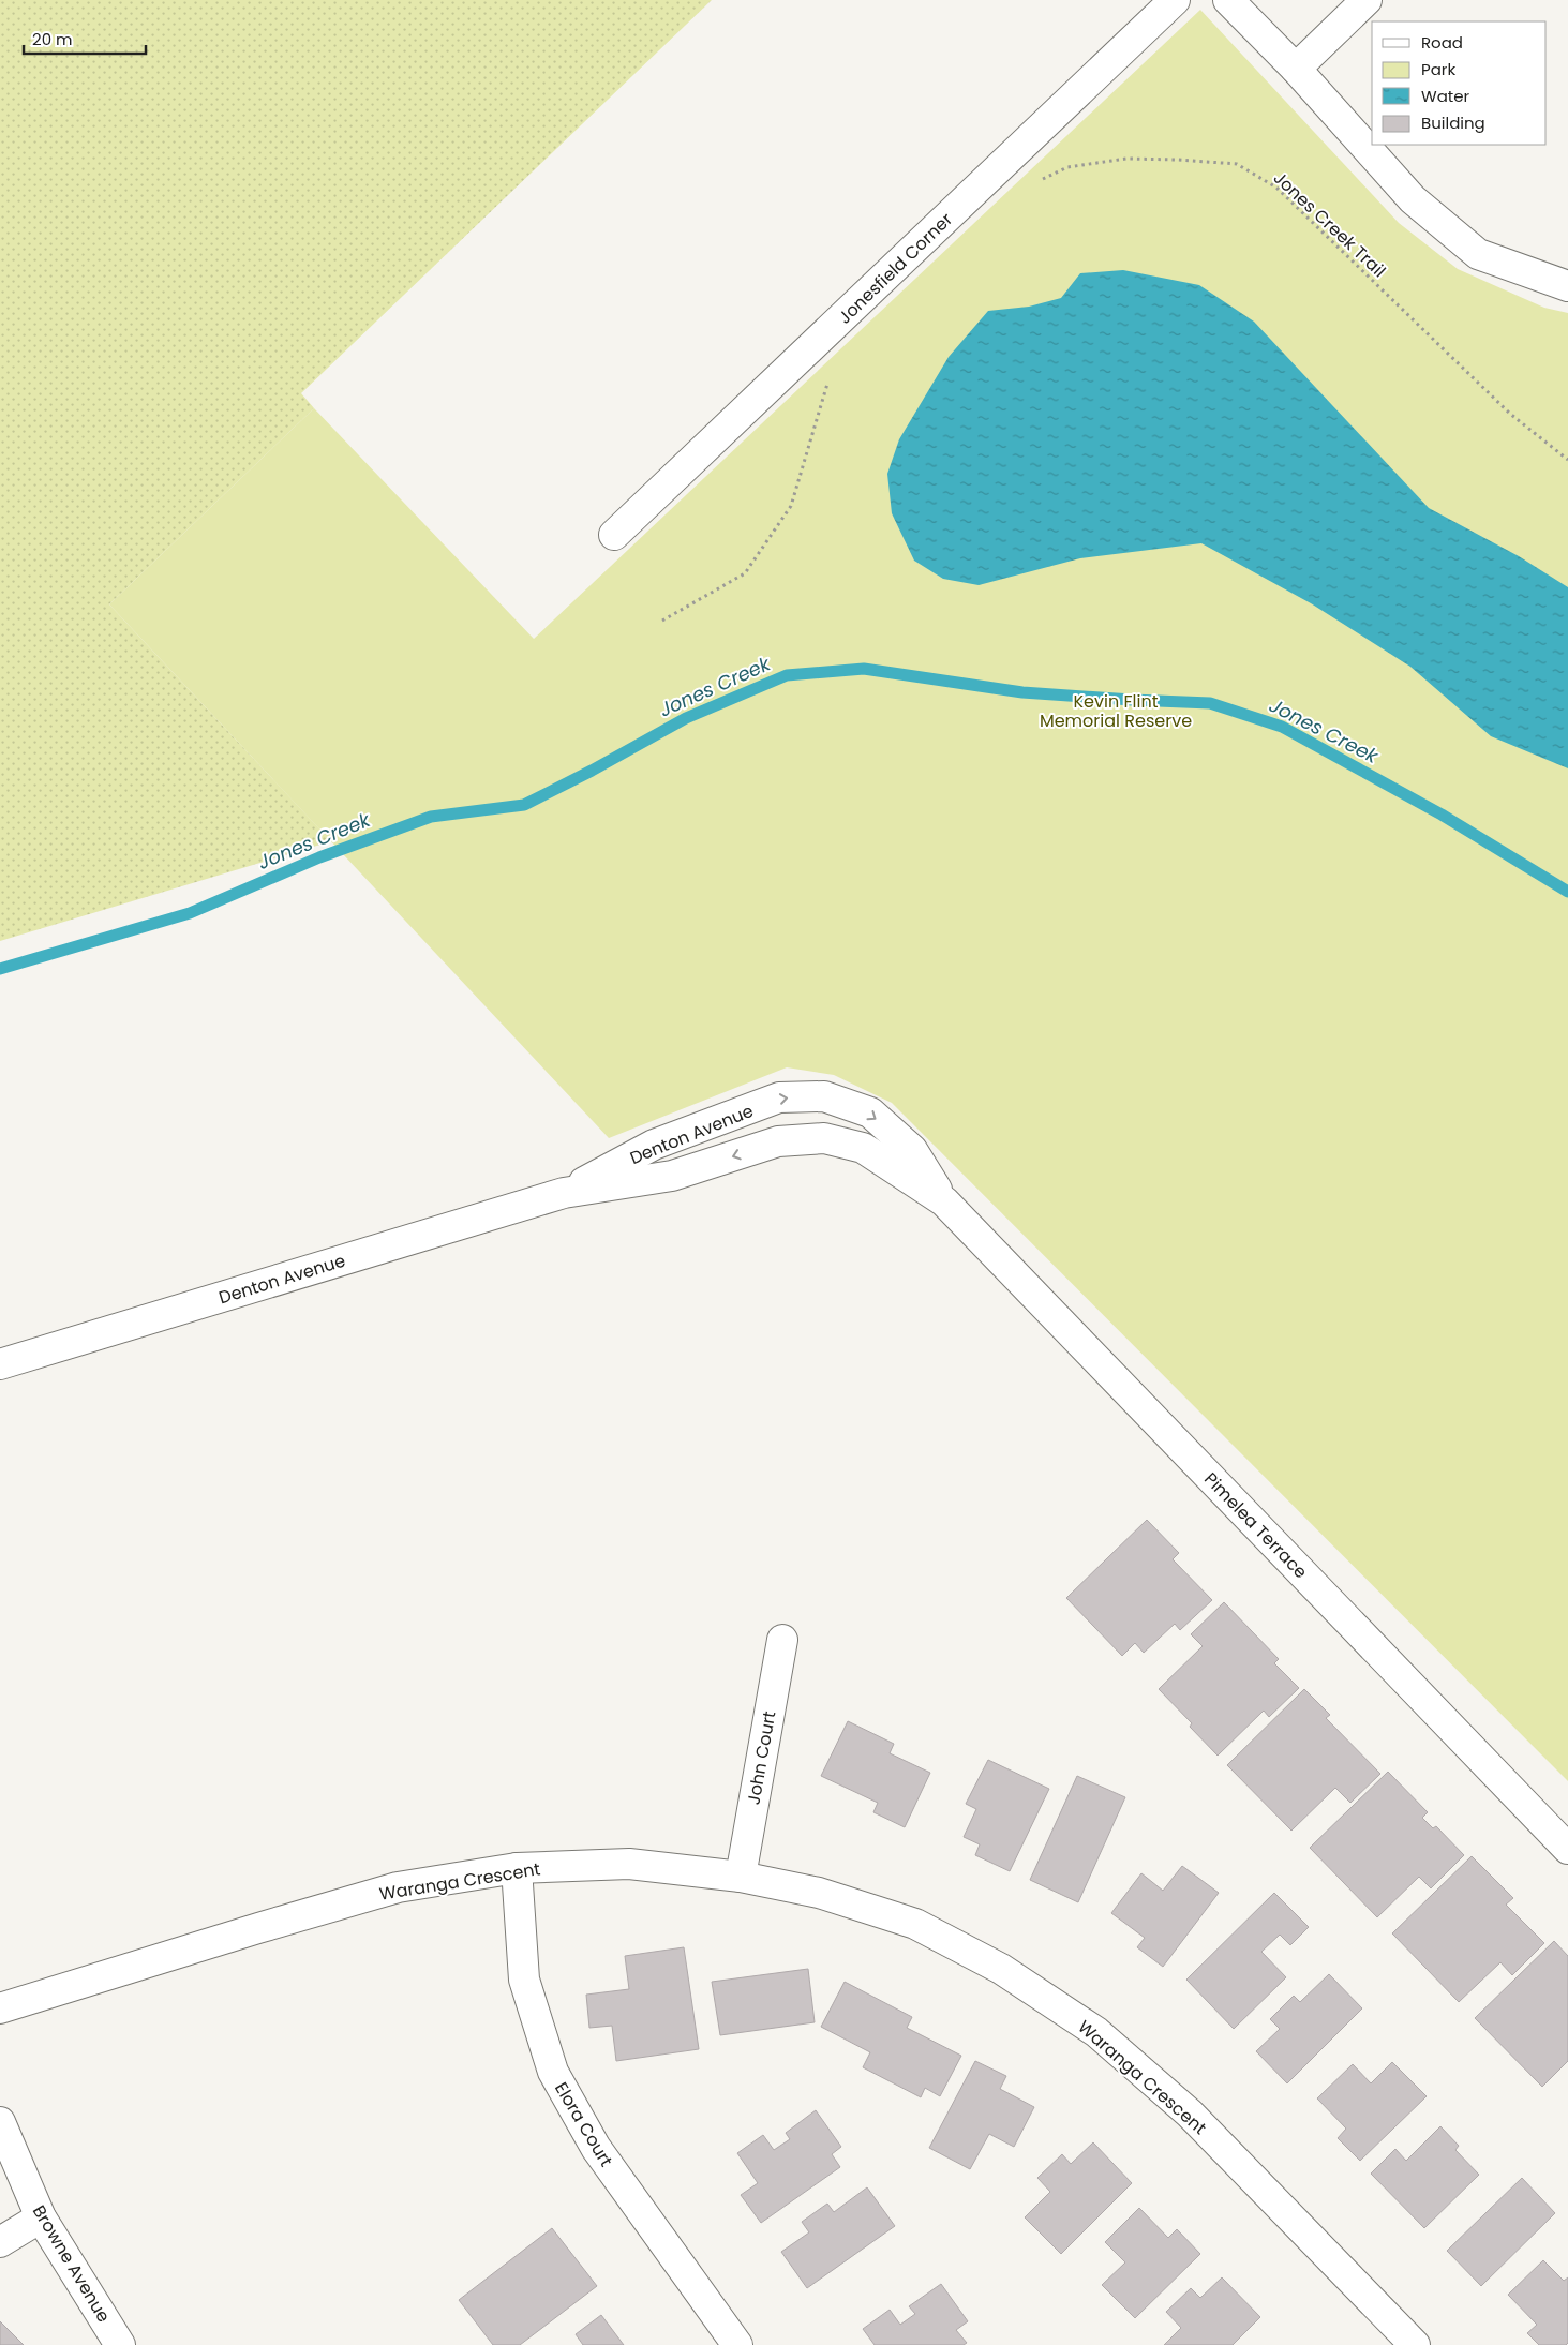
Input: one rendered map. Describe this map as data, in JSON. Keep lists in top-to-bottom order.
{
  "streets": {
    "street": [
      "Jonesfield Corner",
      "Denton Avenue",
      "Pimelea Terrace",
      "John Court",
      "Waranga Crescent",
      "Elora Court",
      "Browne Avenue"
    ],
    "path": ["Jones Creek Trail"]
  },
  "crossings": [
    ["Denton Avenue", "Pimelea Terrace"],
    ["John Court", "Waranga Crescent"],
    ["Waranga Crescent", "Elora Court"]
  ],
  "water": ["Jones Creek"],
  "parks": ["Kevin Flint Memorial Reserve"],
  "legend": [
    "Road",
    "Park",
    "Water",
    "Building"
  ],
  "scale_bar": "20 m"
}
